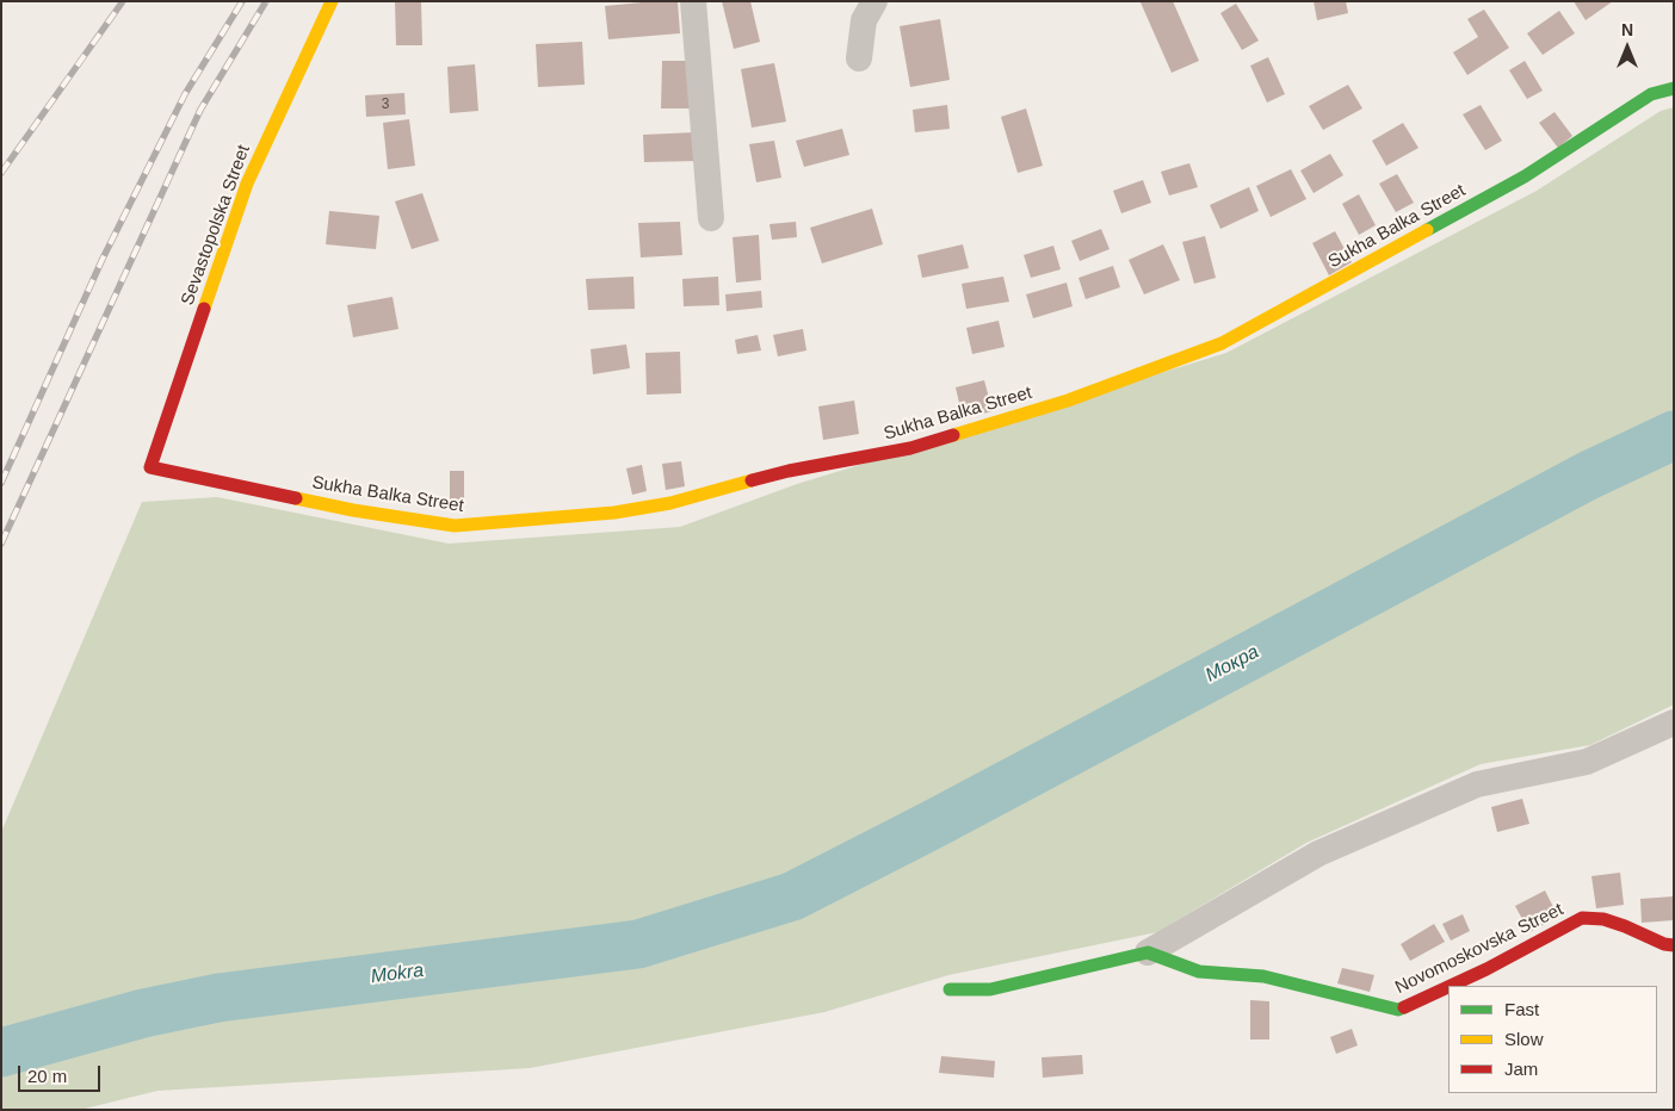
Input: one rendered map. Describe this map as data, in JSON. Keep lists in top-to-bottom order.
{
  "streets": {
    "street": ["Sevastopolska Street", "Sukha Balka Street", "Novomoskovska Street"]
  },
  "crossings": [
    ["Sevastopolska Street", "Sukha Balka Street"]
  ],
  "water": ["Мокра", "Mokra"],
  "house_numbers": ["3"],
  "legend": ["Fast", "Slow", "Jam"],
  "scale_bar": "20 m",
  "north": "top"
}
